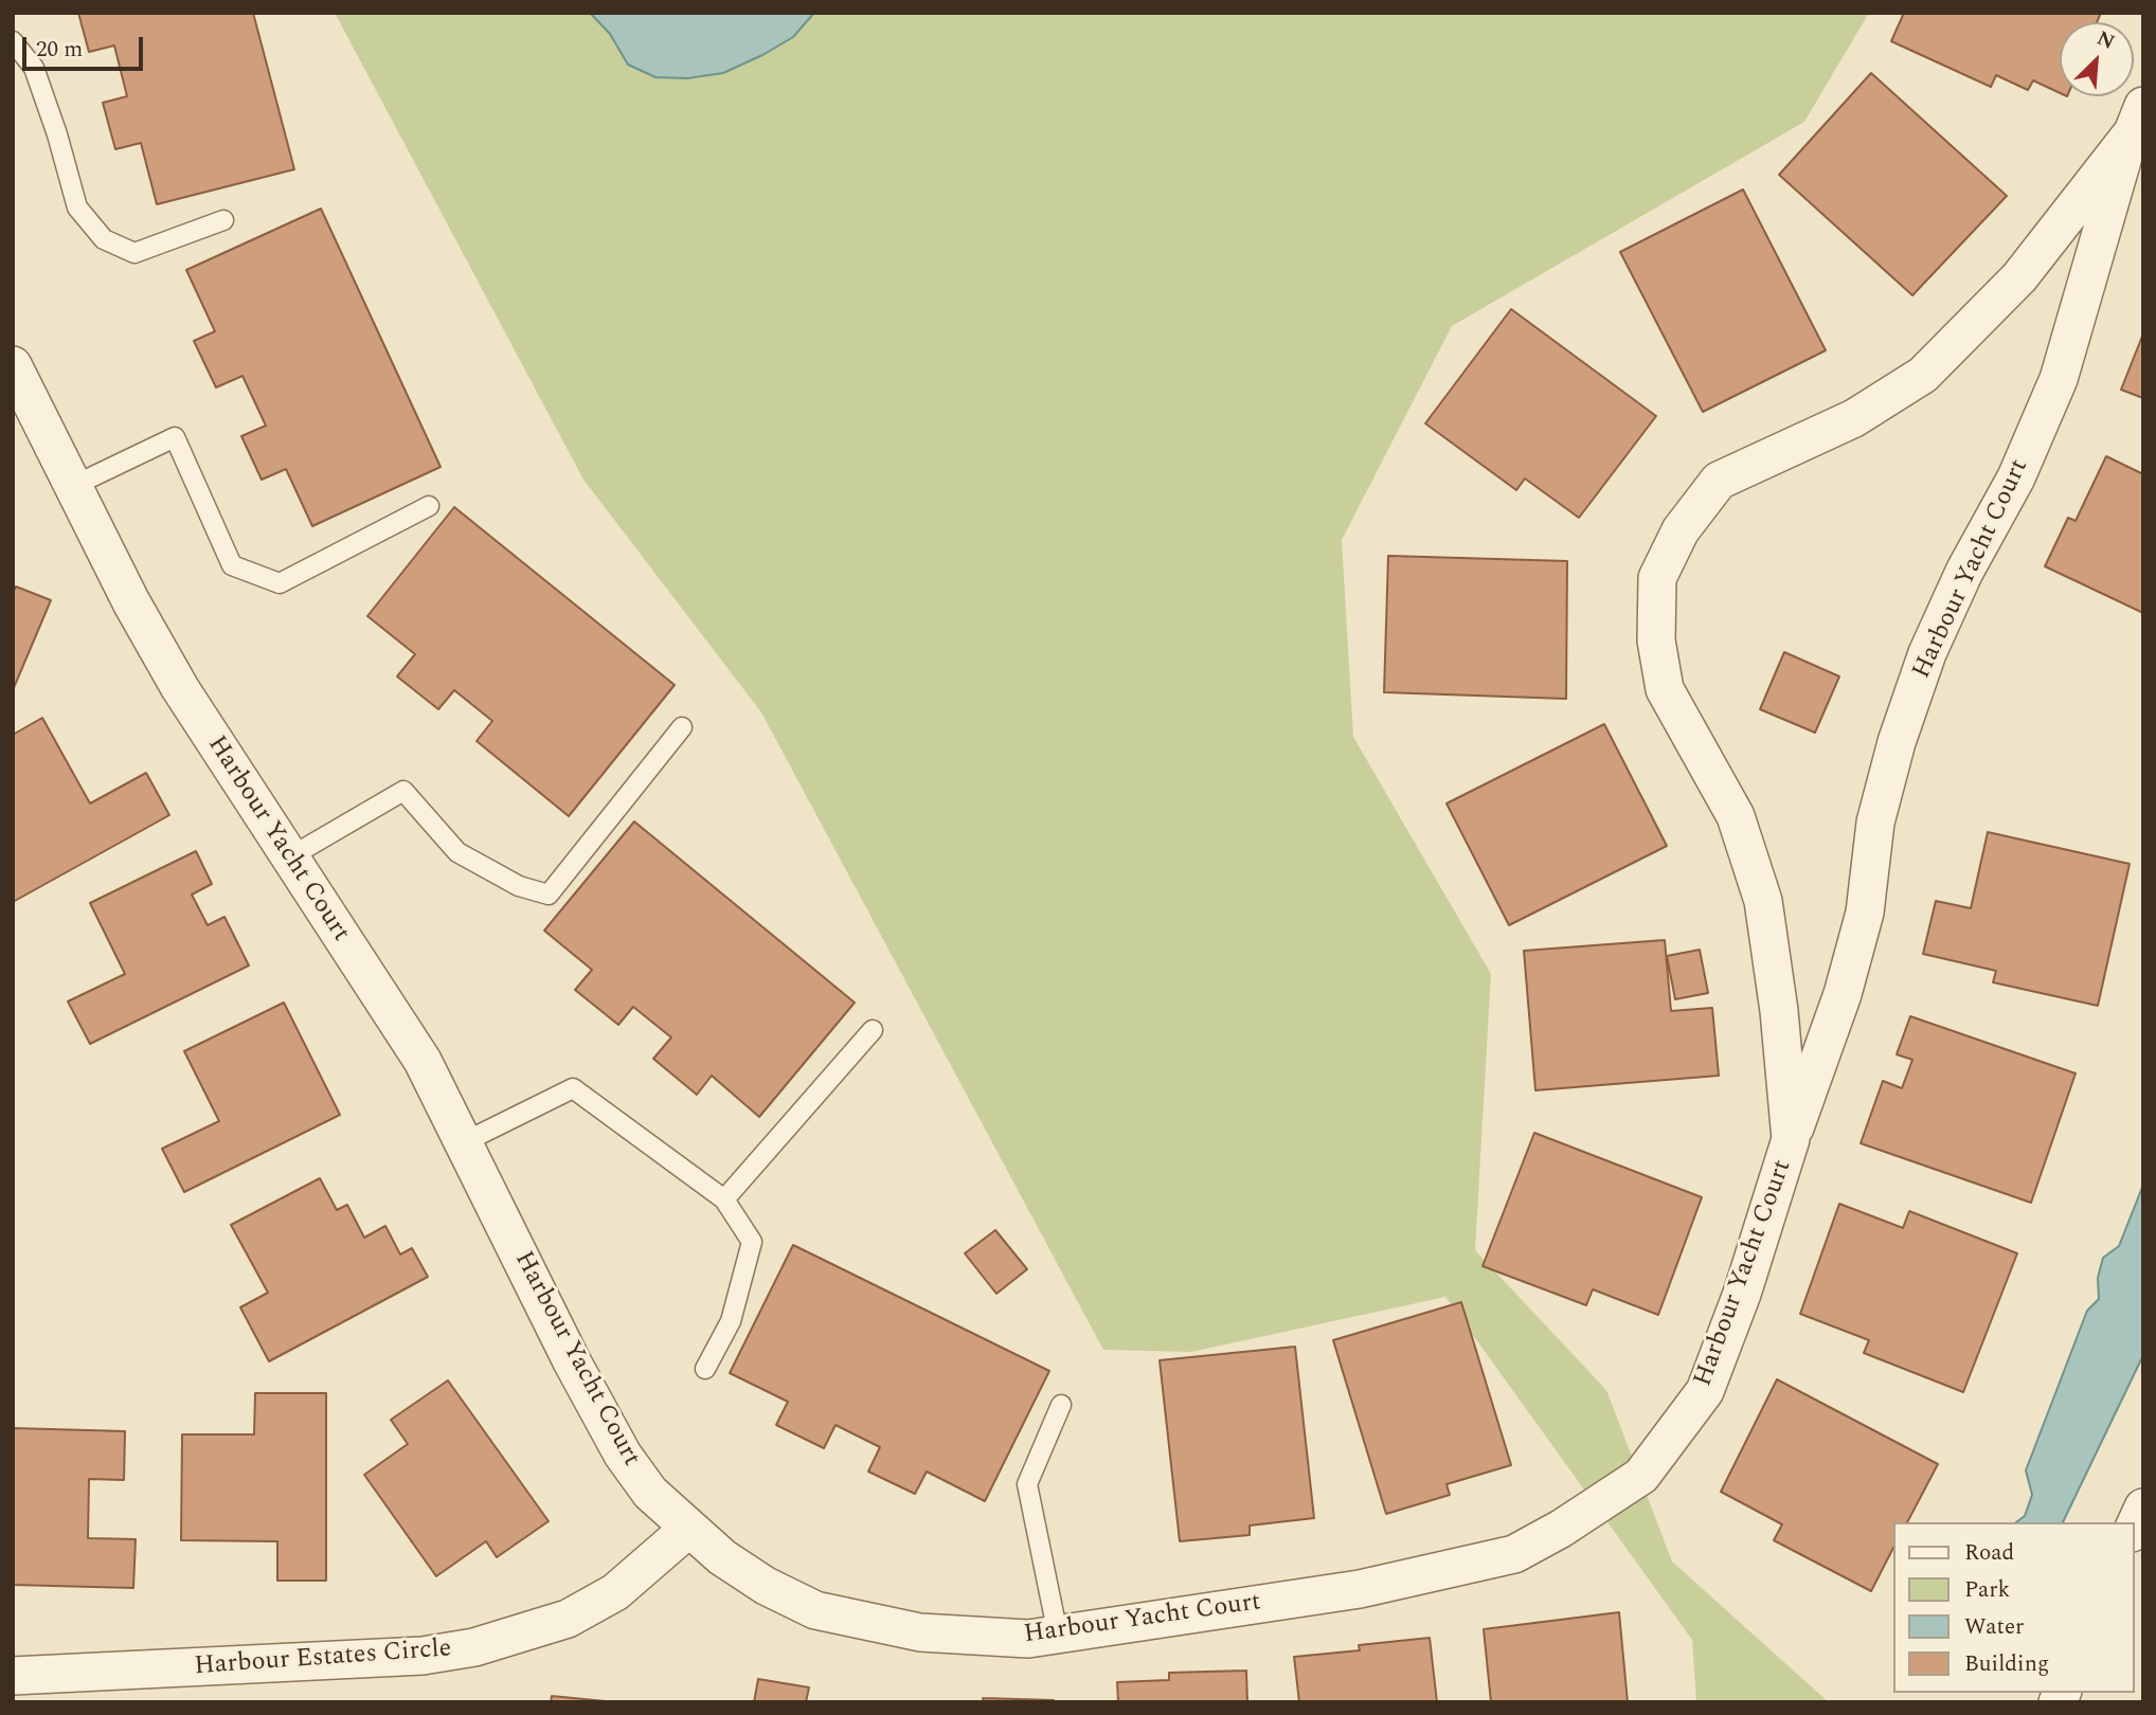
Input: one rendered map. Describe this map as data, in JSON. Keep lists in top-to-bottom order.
{
  "streets": {
    "street": ["Harbour Yacht Court", "Harbour Estates Circle"]
  },
  "crossings": [
    ["Harbour Yacht Court", "Harbour Estates Circle"]
  ],
  "legend": [
    "Road",
    "Park",
    "Water",
    "Building"
  ],
  "scale_bar": "20 m",
  "north": "top right"
}
